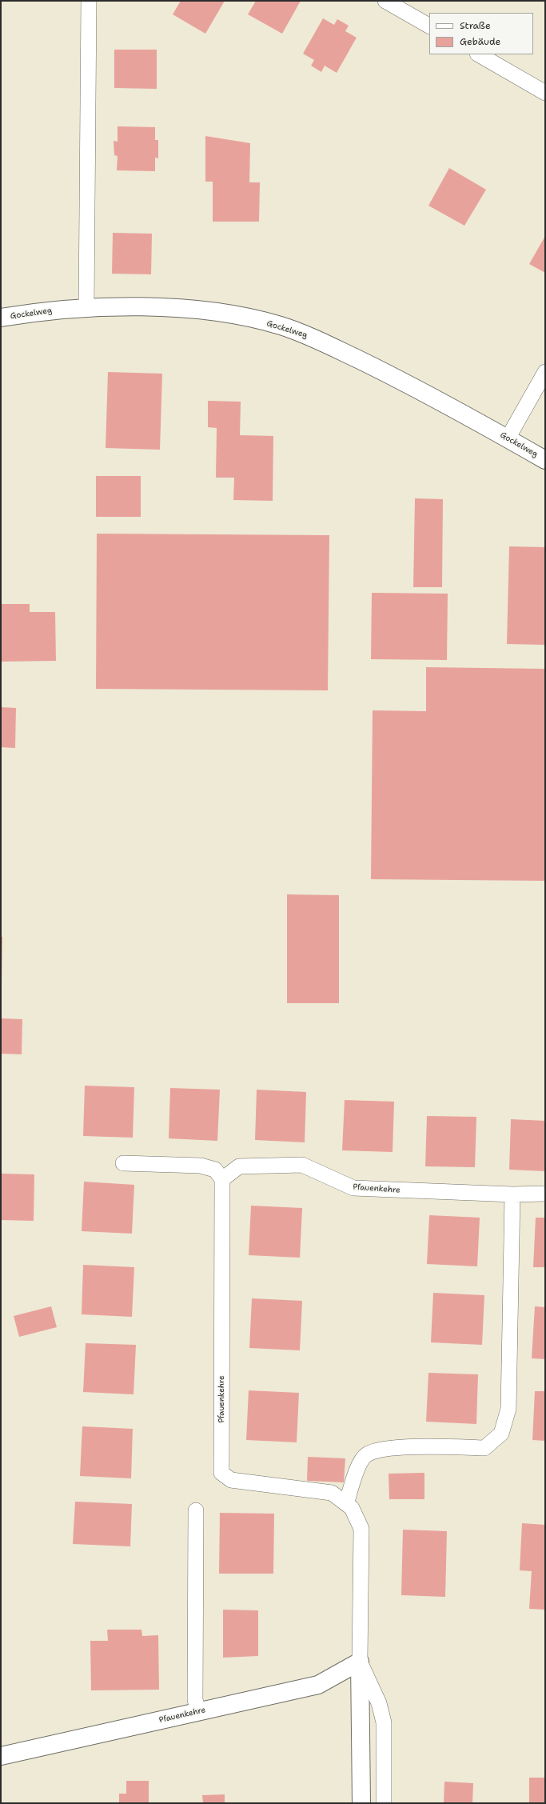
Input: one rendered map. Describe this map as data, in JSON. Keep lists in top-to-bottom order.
{
  "streets": {
    "street": ["Gockelweg", "Pfauenkehre"]
  },
  "legend": ["Straße", "Gebäude"]
}
